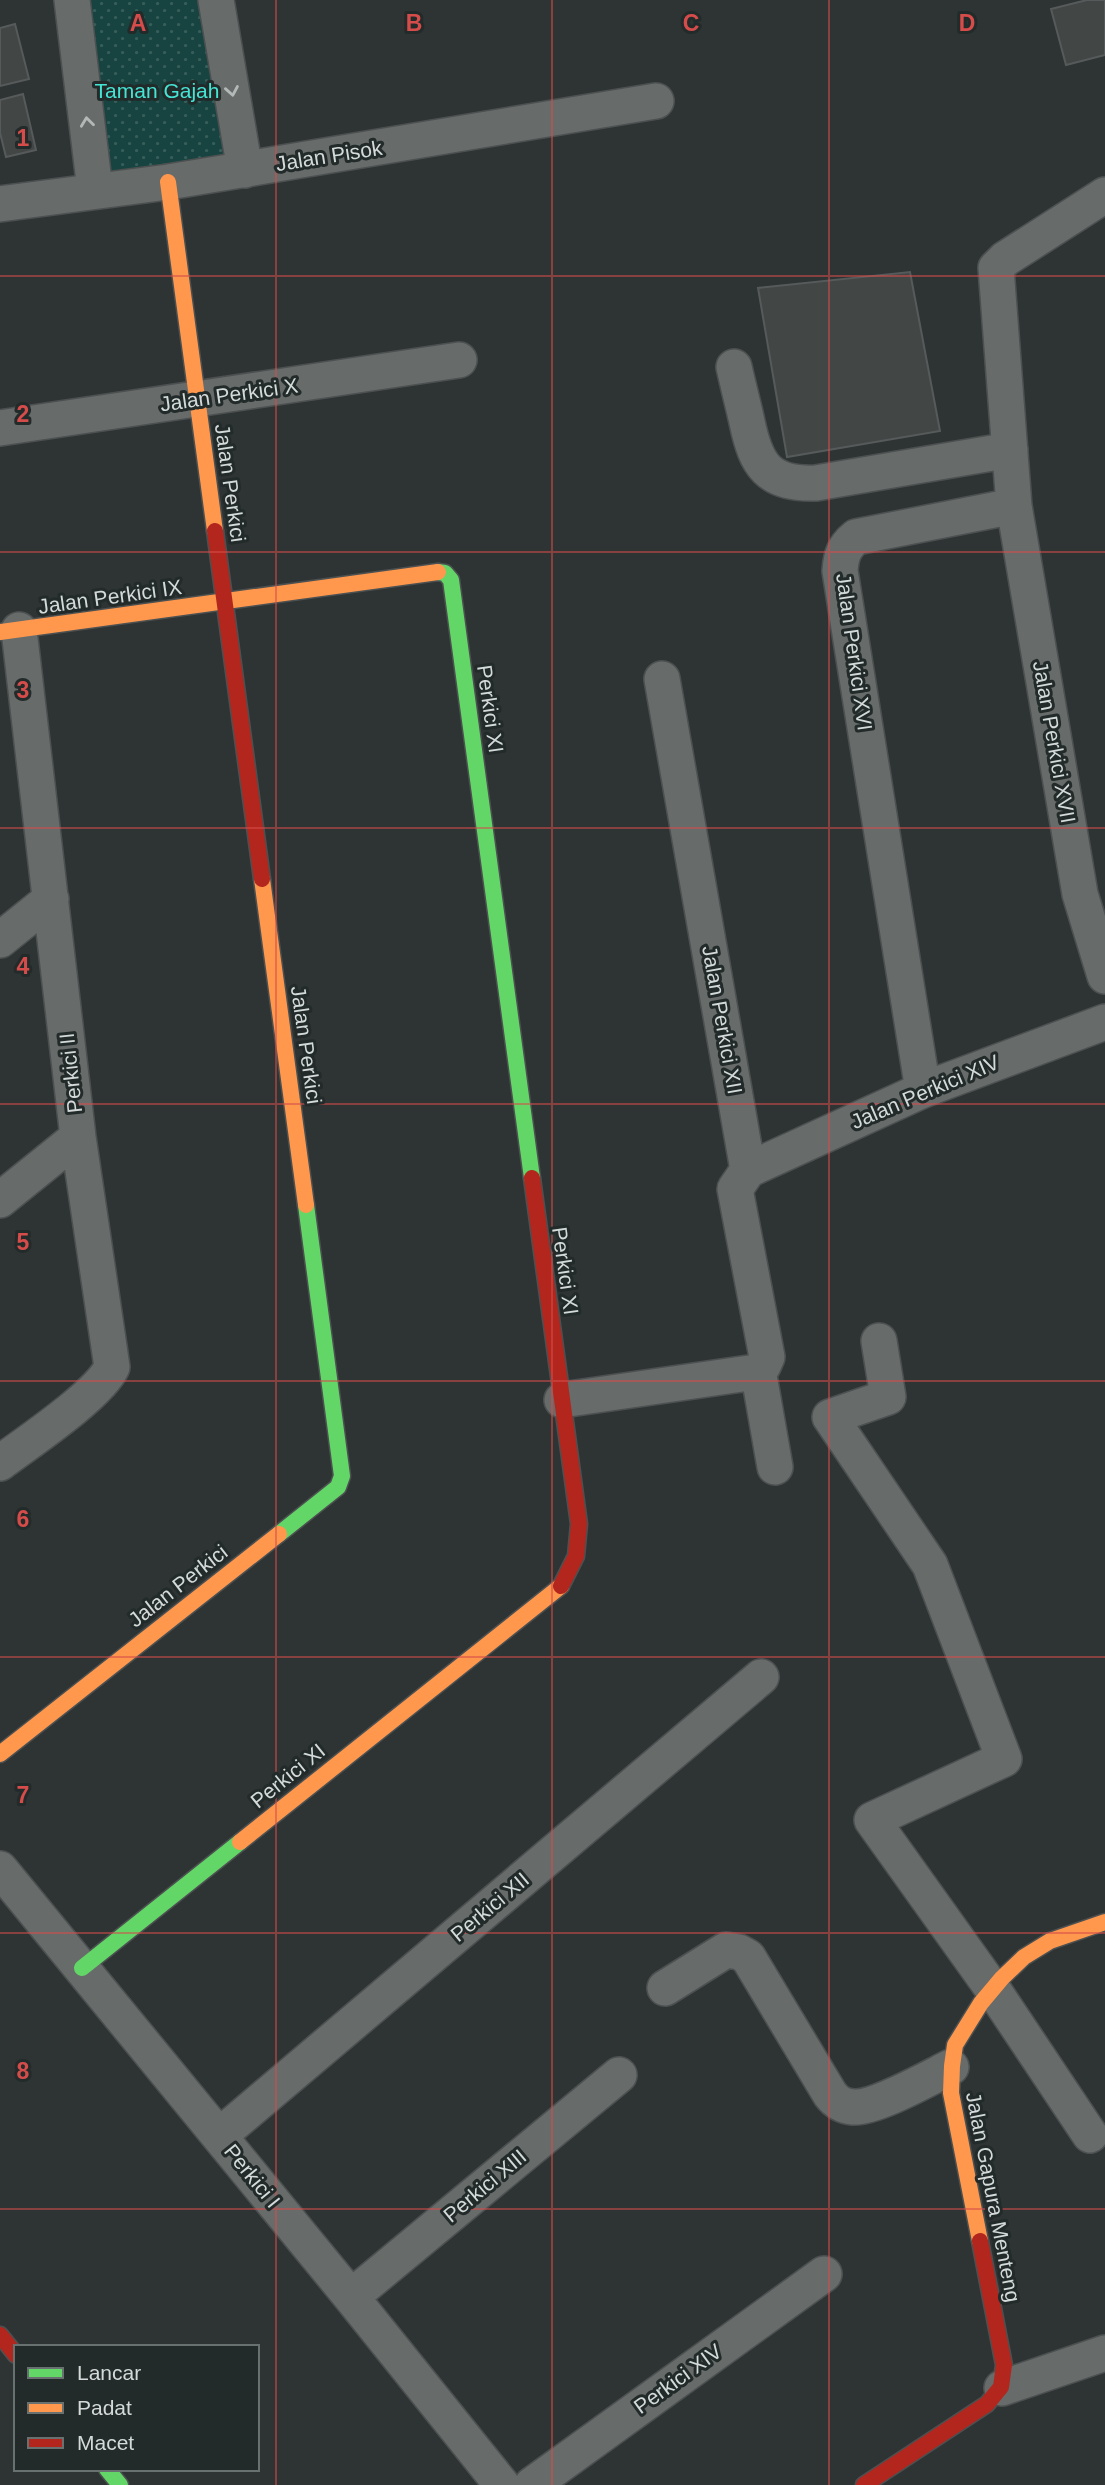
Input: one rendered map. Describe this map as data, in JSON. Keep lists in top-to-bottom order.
{
  "streets": {
    "street": [
      "Jalan Pisok",
      "Jalan Perkici X",
      "Jalan Perkici",
      "Jalan Perkici IX",
      "Jalan Perkici XVI",
      "Perkici XI",
      "Jalan Perkici XVII",
      "Jalan Perkici XII",
      "Perkici II",
      "Jalan Perkici XIV",
      "Perkici XII",
      "Perkici I",
      "Perkici XIII",
      "Jalan Gapura Menteng",
      "Perkici XIV"
    ]
  },
  "crossings": [
    ["Jalan Pisok", "Jalan Perkici"],
    ["Jalan Perkici X", "Jalan Perkici"],
    ["Jalan Perkici", "Jalan Perkici IX"],
    ["Jalan Perkici", "Perkici XI"],
    ["Jalan Perkici IX", "Perkici XI"],
    ["Jalan Perkici IX", "Perkici II"],
    ["Jalan Perkici XVI", "Jalan Perkici XVII"],
    ["Jalan Perkici XVI", "Jalan Perkici XIV"],
    ["Perkici XI", "Perkici I"],
    ["Jalan Perkici XII", "Jalan Perkici XIV"],
    ["Perkici XII", "Perkici I"],
    ["Perkici I", "Perkici XIII"]
  ],
  "parks": ["Taman Gajah"],
  "legend": ["Lancar", "Padat", "Macet"],
  "grid": {
    "columns": [
      "A",
      "B",
      "C",
      "D"
    ],
    "rows": [
      "1",
      "2",
      "3",
      "4",
      "5",
      "6",
      "7",
      "8"
    ]
  }
}
